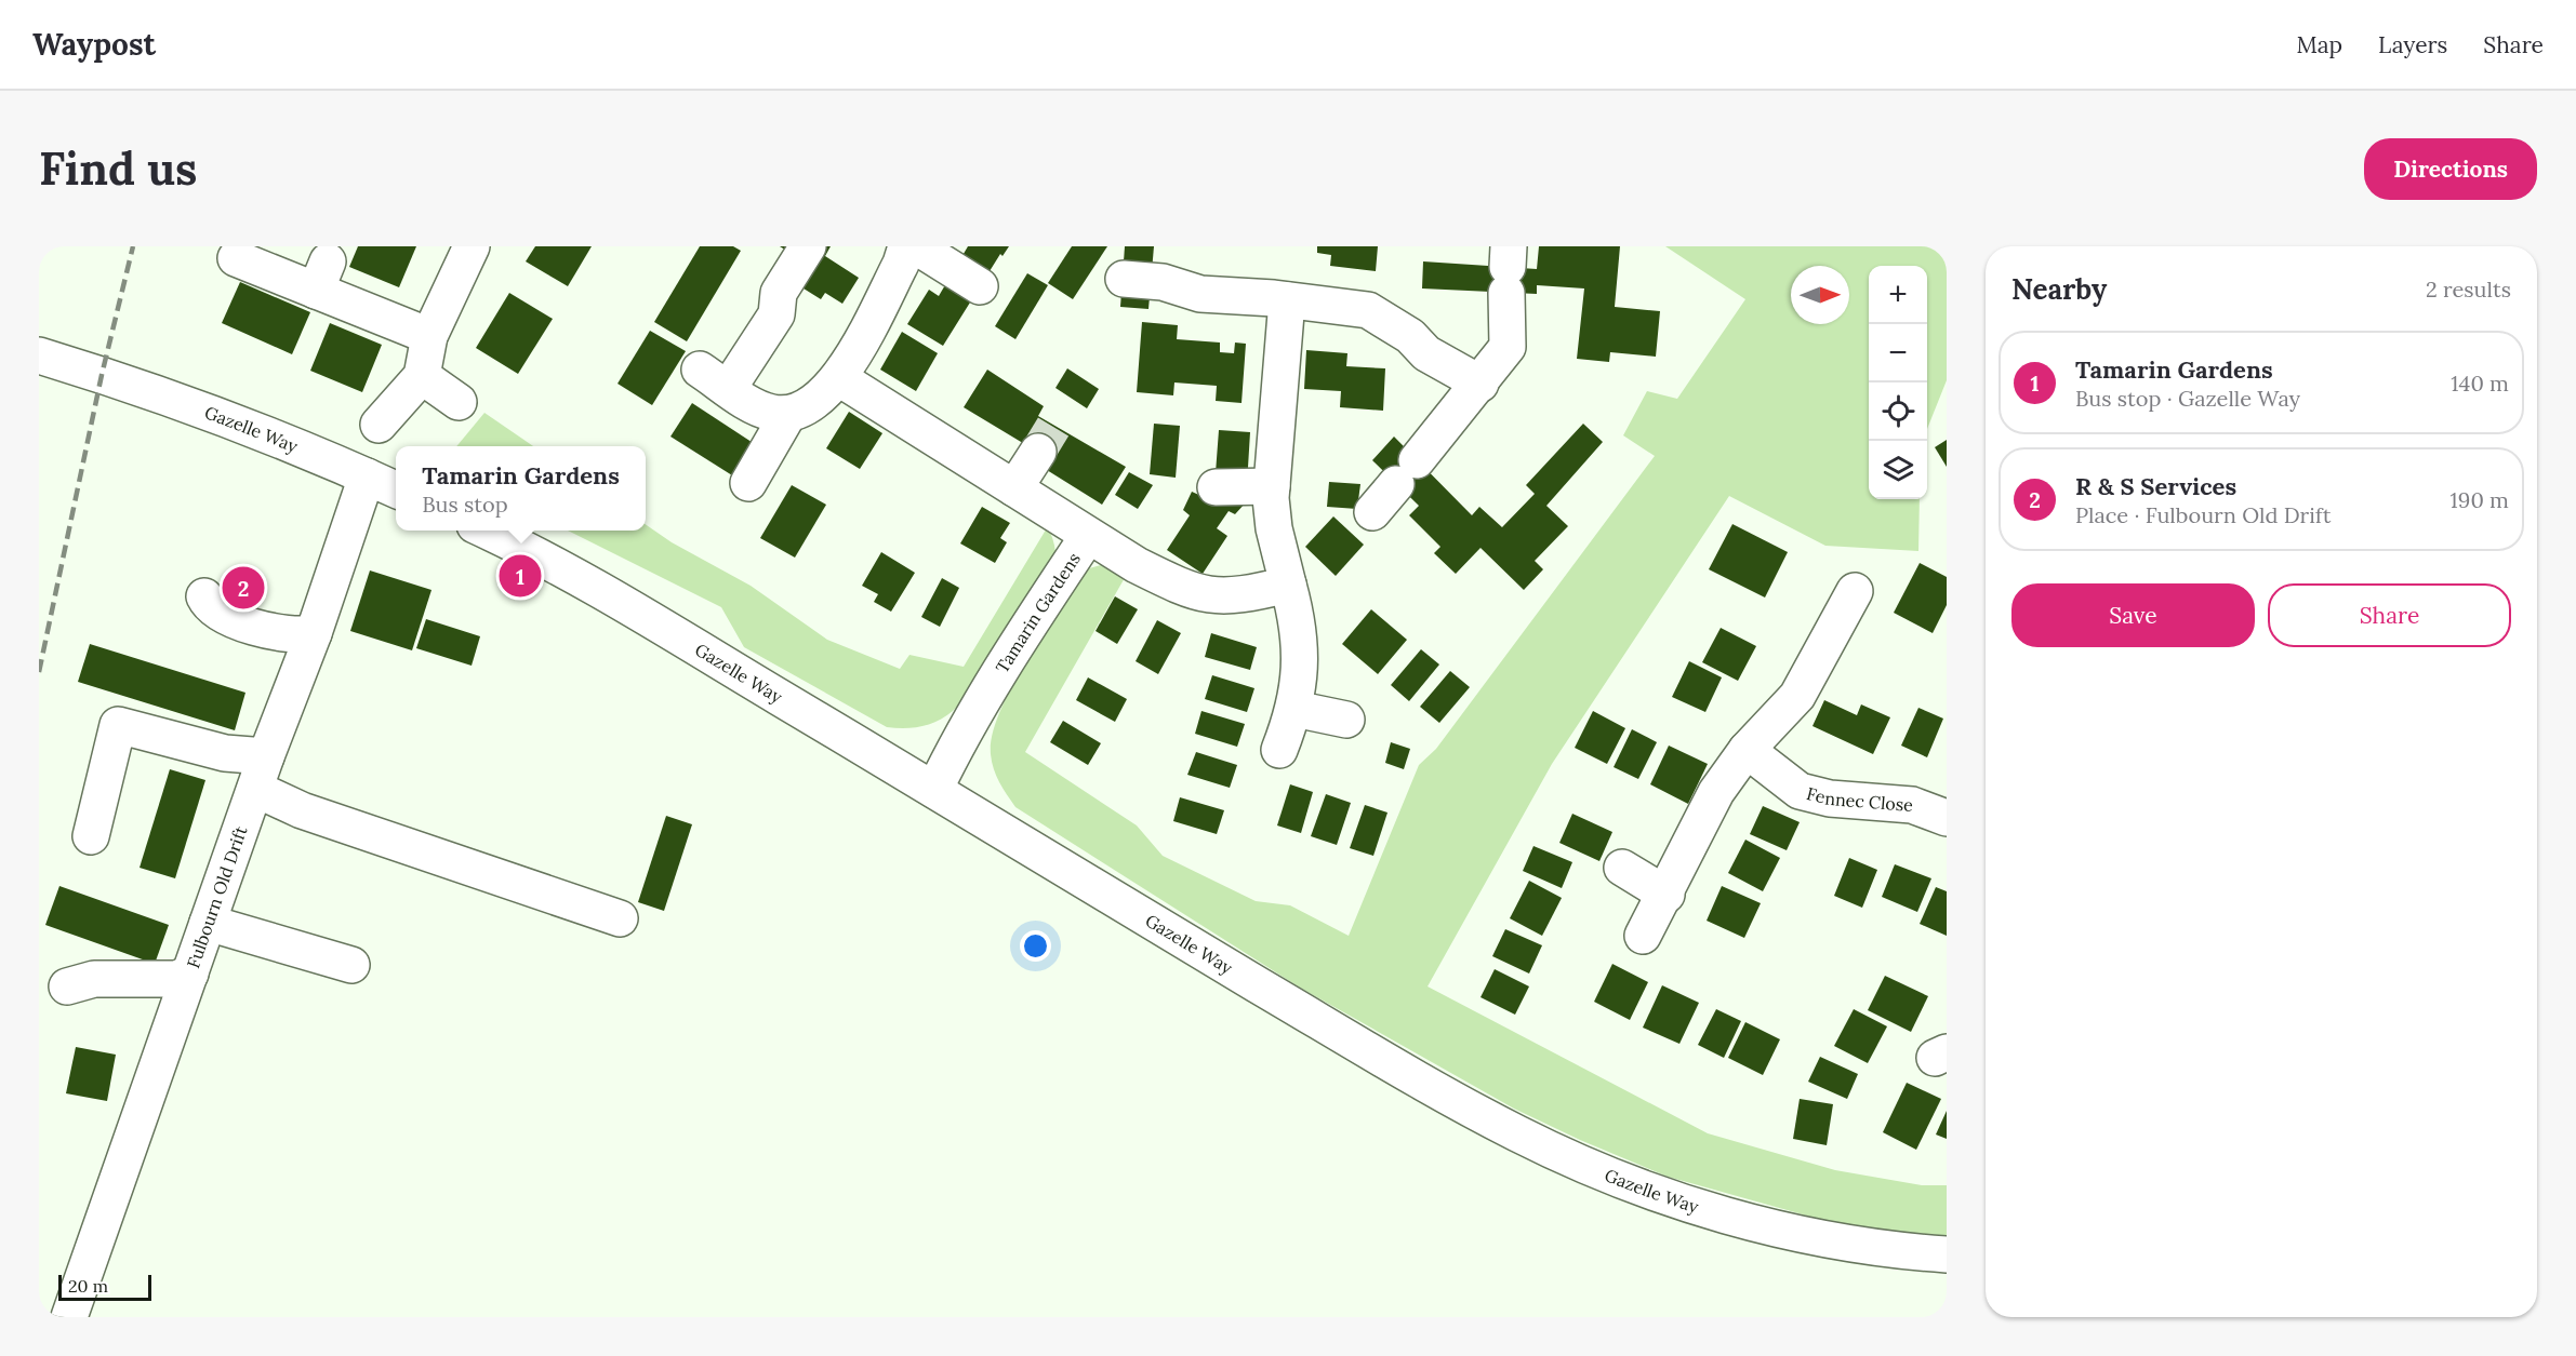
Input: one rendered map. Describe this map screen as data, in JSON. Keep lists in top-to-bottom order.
{
  "streets": {
    "street": [
      "Gazelle Way",
      "Tamarin Gardens",
      "Fennec Close",
      "Fulbourn Old Drift"
    ]
  },
  "crossings": [
    ["Gazelle Way", "Tamarin Gardens"],
    ["Gazelle Way", "Fulbourn Old Drift"]
  ],
  "scale_bar": "20 m",
  "north": "right",
  "page": {
    "header": "Waypost",
    "nav": ["Map", "Layers", "Share"],
    "buttons": [
      "Directions",
      ["Save", "Share"]
    ],
    "title": "Find us",
    "heading": ["Nearby", "2 results"],
    "map_buttons": ["+", "−"],
    "list": [
      {
        "mark": "1",
        "name": "Tamarin Gardens",
        "note": "Bus stop · Gazelle Way",
        "value": "140 m"
      },
      {
        "mark": "2",
        "name": "R & S Services",
        "note": "Place · Fulbourn Old Drift",
        "value": "190 m"
      }
    ],
    "popup": ["Tamarin Gardens", "Bus stop"],
    "pins": ["1", "2"],
    "scale": "20 m"
  }
}
